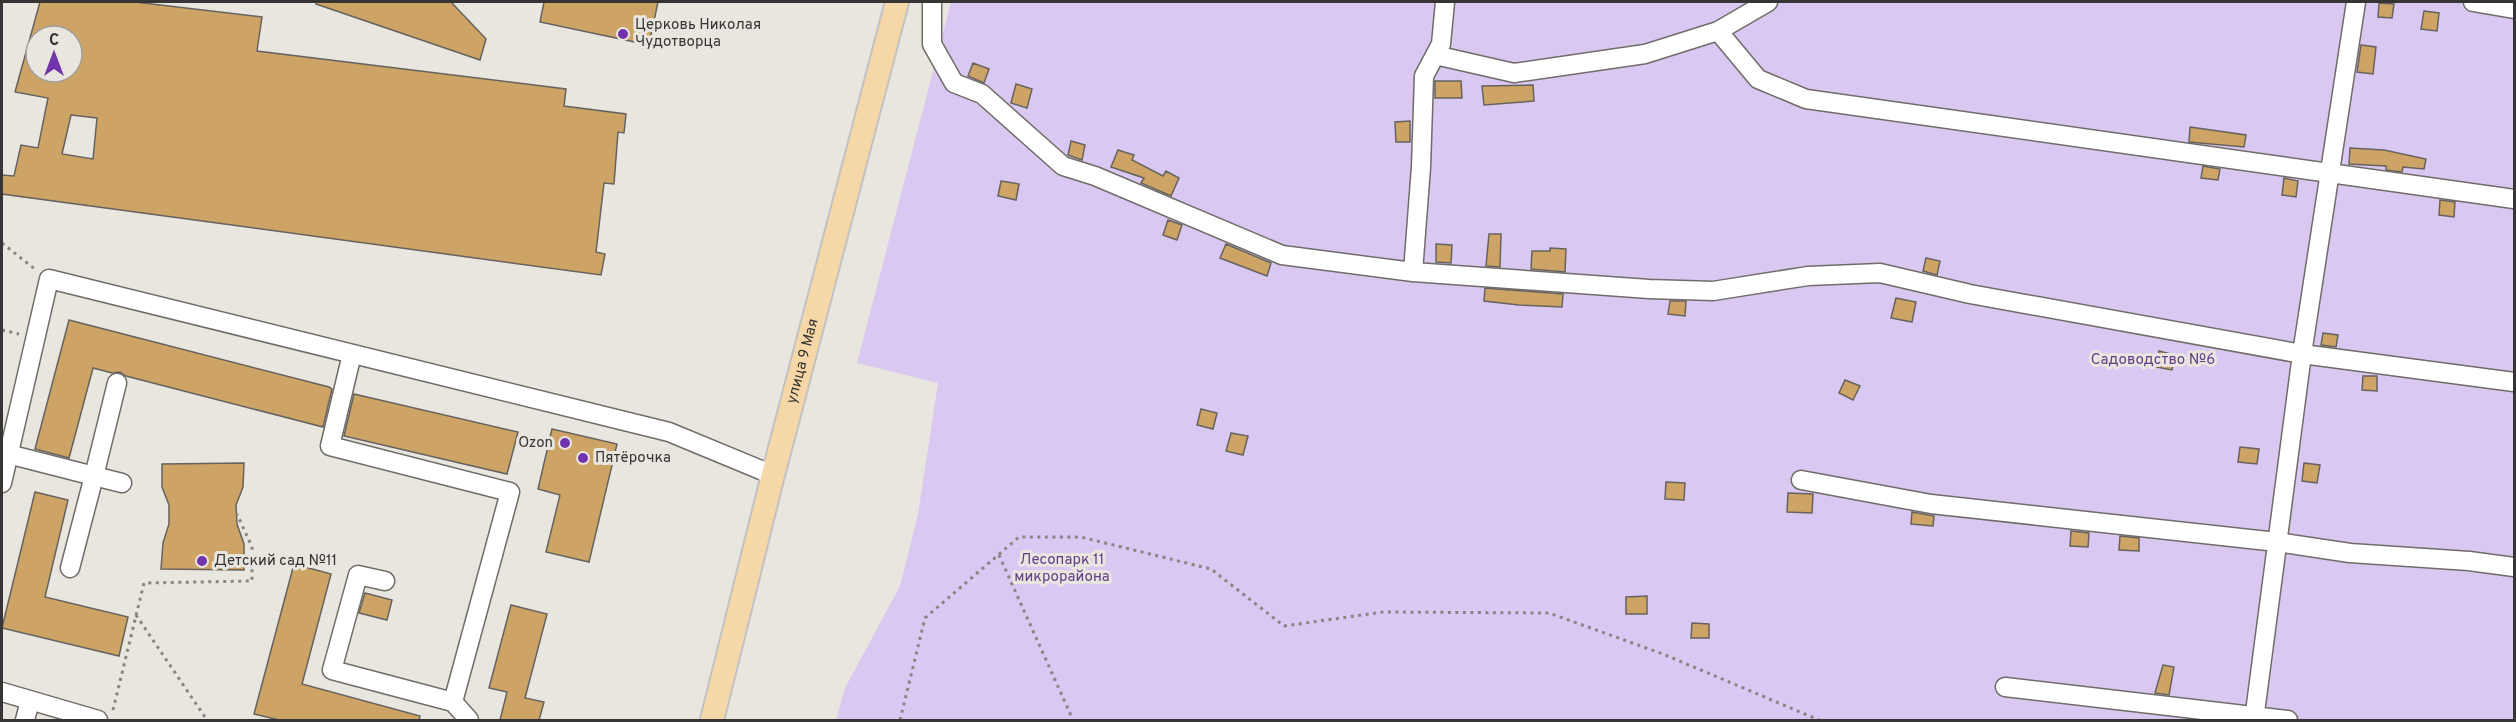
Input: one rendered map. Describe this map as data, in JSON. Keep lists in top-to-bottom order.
{
  "streets": {
    "main road": ["улица 9 Мая"]
  },
  "parks": ["Садоводство №6", "Лесопарк 11 микрорайона"],
  "places": [
    "Церковь Николая Чудотворца",
    "Ozon",
    "Пятёрочка",
    "Детский сад №11"
  ],
  "north": "top"
}
